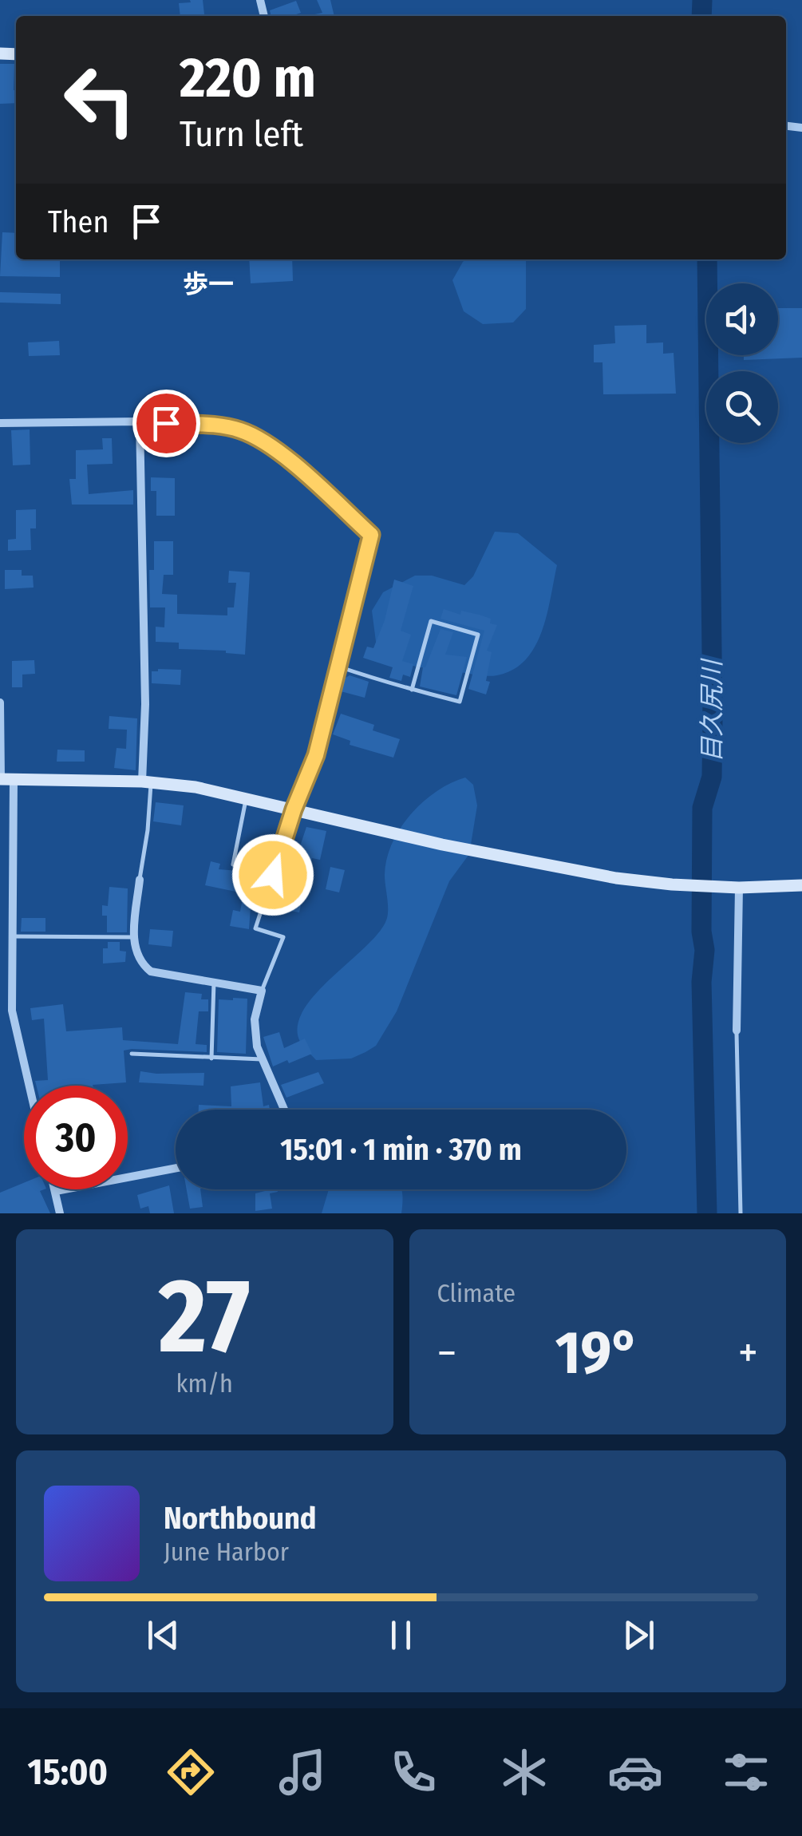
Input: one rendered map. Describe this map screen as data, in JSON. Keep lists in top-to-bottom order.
{
  "districts": ["歩一"],
  "water": ["目久尻川"],
  "page": {
    "turn": ["220 m", "Turn left"],
    "then": "Then",
    "limit": "30",
    "trip": "15:01 · 1 min · 370 m",
    "tile": [
      ["27", "km/h"],
      "Climate"
    ],
    "heat": ["−", "19°", "+"],
    "song": ["Northbound", "June Harbor"],
    "tabs": "15:00"
  }
}
